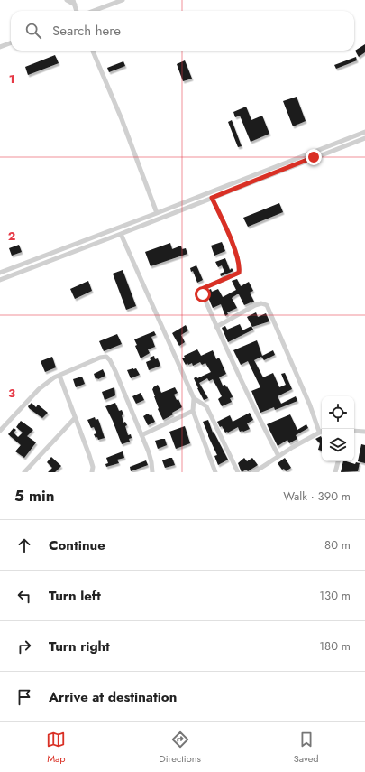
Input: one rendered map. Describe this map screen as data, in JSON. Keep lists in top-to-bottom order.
{
  "page": {
    "search": "Search here",
    "heading": ["5 min", "Walk · 390 m"],
    "list": [
      ["Continue", "80 m"],
      ["Turn left", "130 m"],
      ["Turn right", "180 m"],
      "Arrive at destination"
    ],
    "nav": ["Map", "Directions", "Saved"]
  },
  "grid": {
    "rows": ["1", "2", "3"]
  }
}
